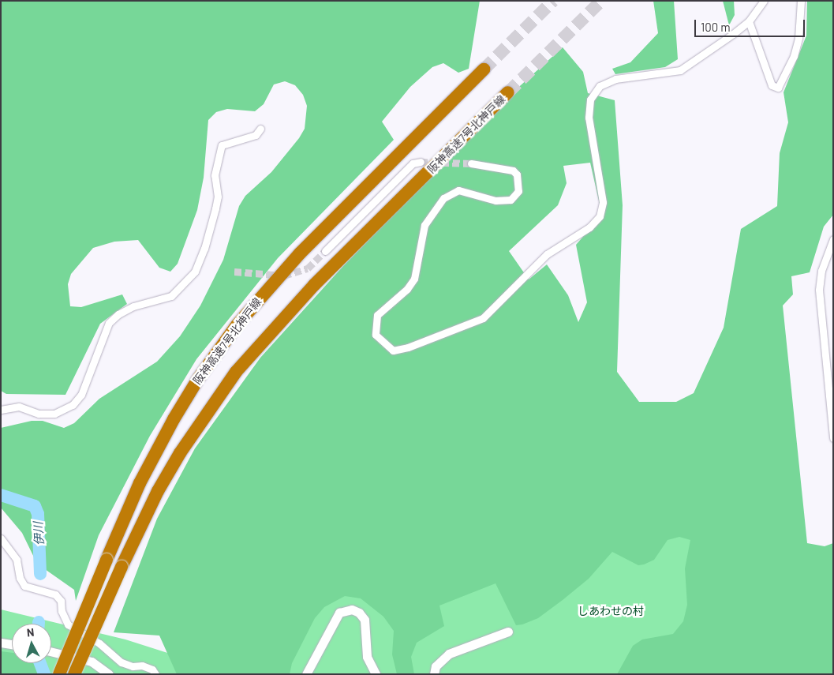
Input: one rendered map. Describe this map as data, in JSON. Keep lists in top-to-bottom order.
{
  "streets": {
    "highway": ["阪神高速7号北神戸線"]
  },
  "water": ["伊川"],
  "parks": ["しあわせの村"],
  "scale_bar": "100 m",
  "north": "top"
}
